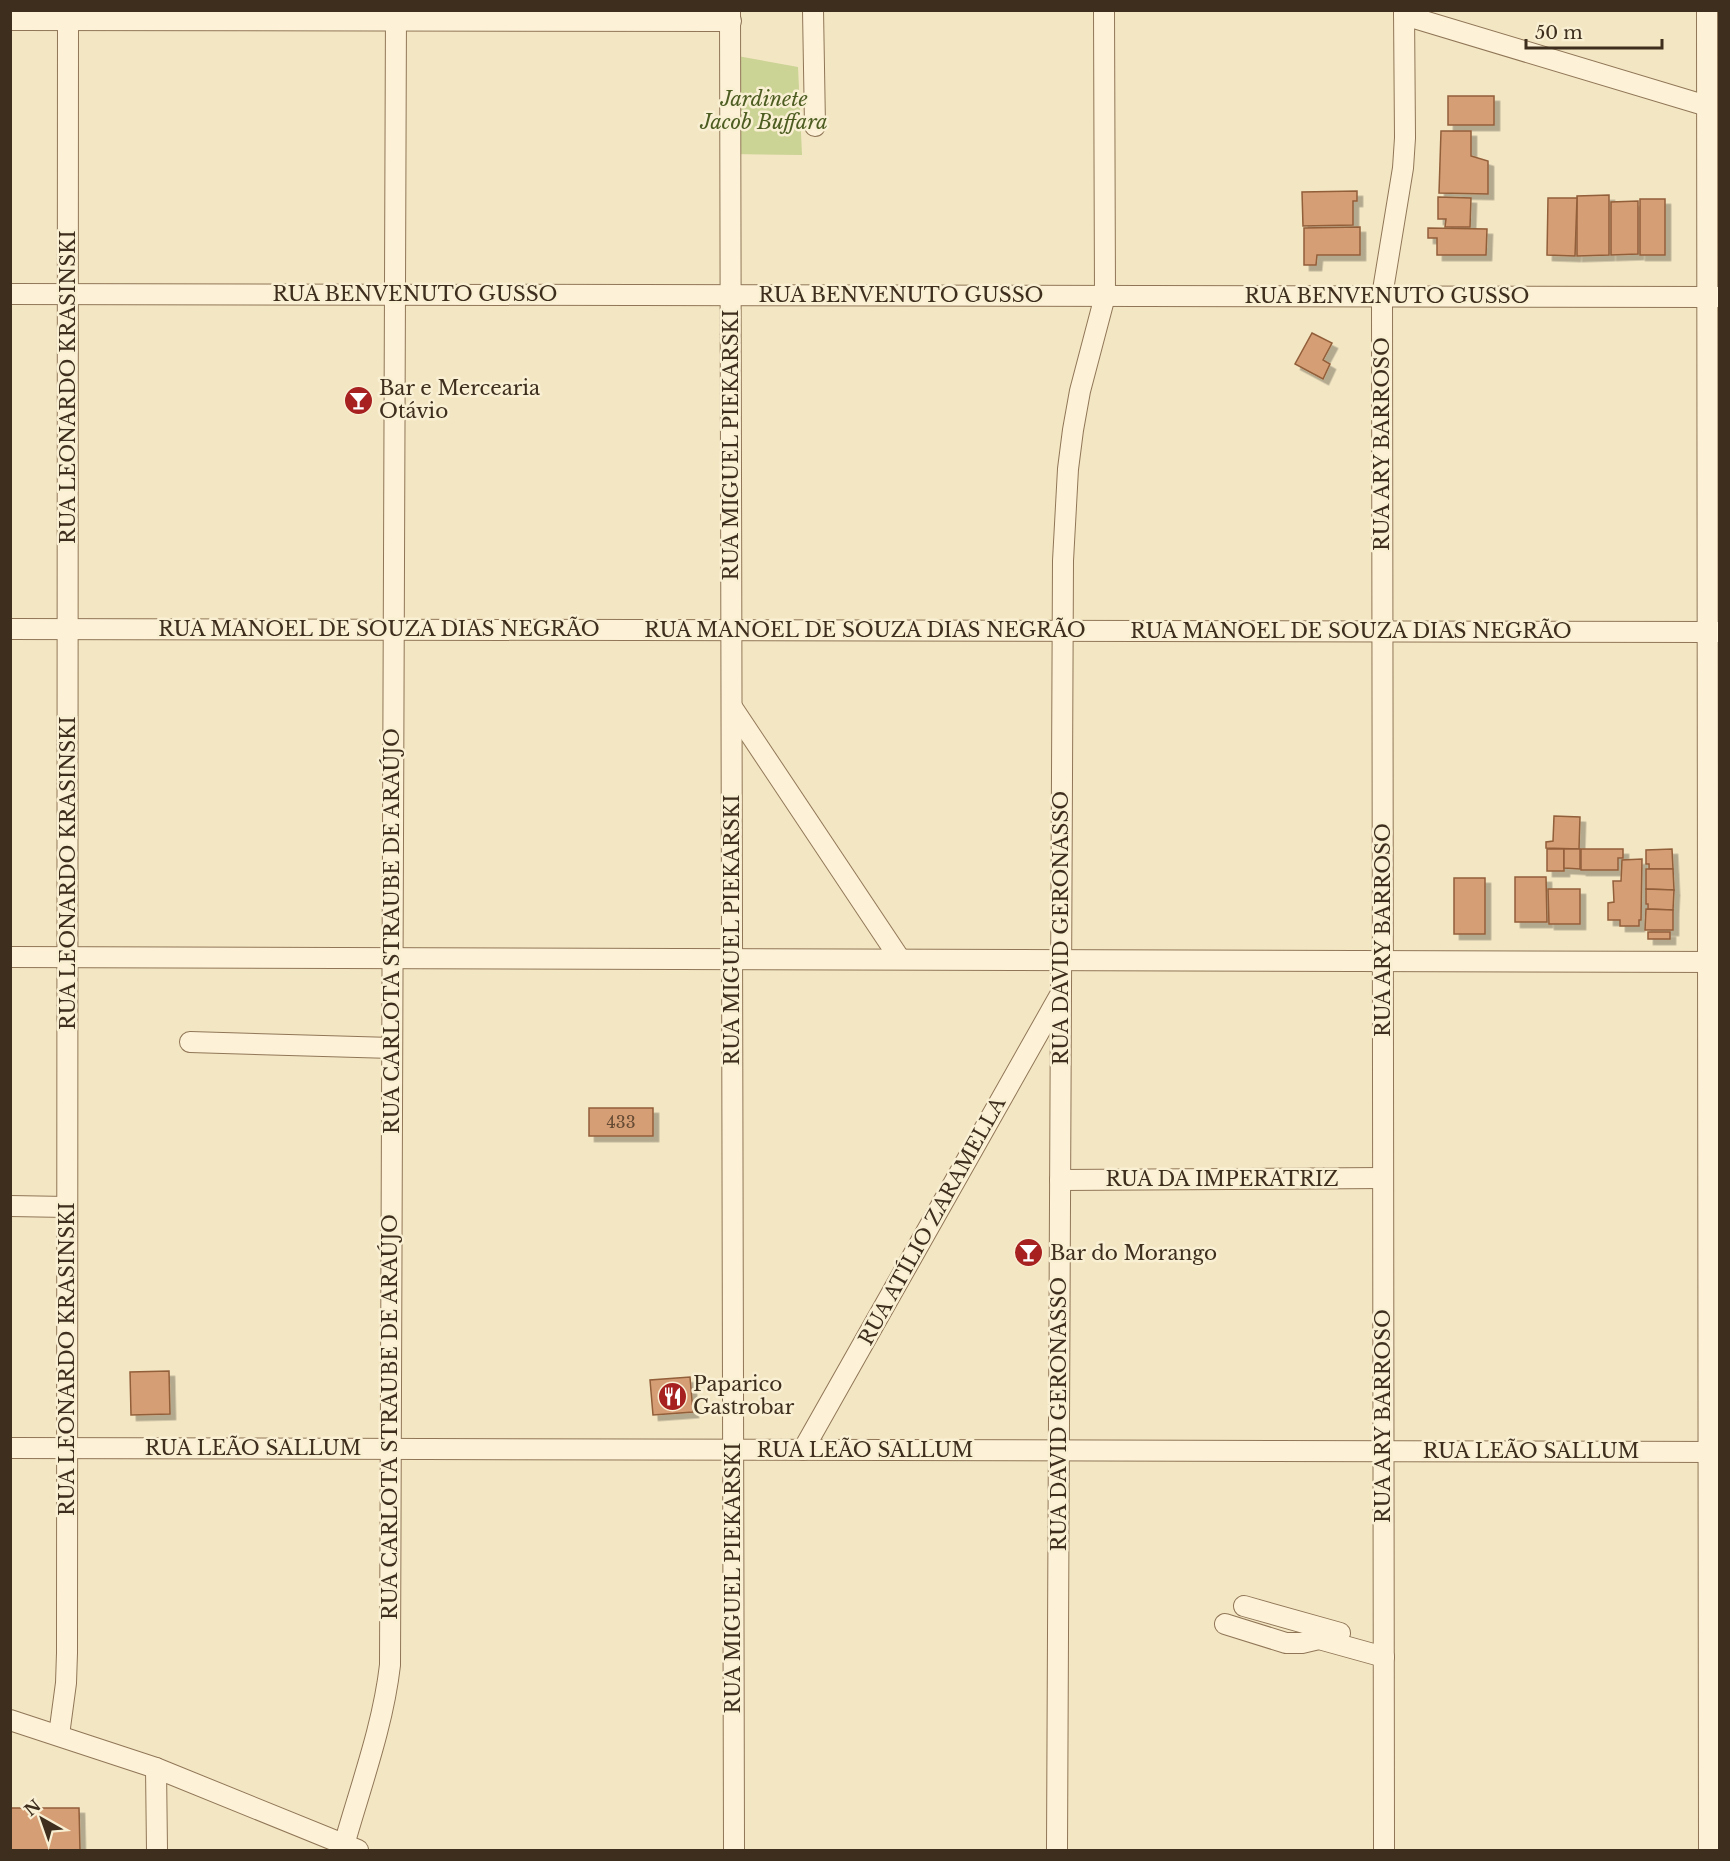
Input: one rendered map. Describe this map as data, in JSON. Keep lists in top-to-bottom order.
{
  "streets": {
    "street": [
      "RUA BENVENUTO GUSSO",
      "RUA LEONARDO KRASINSKI",
      "RUA ARY BARROSO",
      "RUA MIGUEL PIEKARSKI",
      "RUA MANOEL DE SOUZA DIAS NEGRÃO",
      "RUA DAVID GERONASSO",
      "RUA CARLOTA STRAUBE DE ARAÚJO",
      "RUA DA IMPERATRIZ",
      "RUA ATÍLIO ZARAMELLA",
      "RUA LEÃO SALLUM"
    ]
  },
  "crossings": [
    ["RUA BENVENUTO GUSSO", "RUA LEONARDO KRASINSKI"],
    ["RUA BENVENUTO GUSSO", "RUA ARY BARROSO"],
    ["RUA BENVENUTO GUSSO", "RUA MIGUEL PIEKARSKI"],
    ["RUA BENVENUTO GUSSO", "RUA DAVID GERONASSO"],
    ["RUA BENVENUTO GUSSO", "RUA CARLOTA STRAUBE DE ARAÚJO"],
    ["RUA LEONARDO KRASINSKI", "RUA MANOEL DE SOUZA DIAS NEGRÃO"],
    ["RUA LEONARDO KRASINSKI", "RUA LEÃO SALLUM"],
    ["RUA ARY BARROSO", "RUA MANOEL DE SOUZA DIAS NEGRÃO"],
    ["RUA ARY BARROSO", "RUA DA IMPERATRIZ"],
    ["RUA ARY BARROSO", "RUA LEÃO SALLUM"],
    ["RUA MIGUEL PIEKARSKI", "RUA MANOEL DE SOUZA DIAS NEGRÃO"],
    ["RUA MIGUEL PIEKARSKI", "RUA LEÃO SALLUM"],
    ["RUA MANOEL DE SOUZA DIAS NEGRÃO", "RUA DAVID GERONASSO"],
    ["RUA MANOEL DE SOUZA DIAS NEGRÃO", "RUA CARLOTA STRAUBE DE ARAÚJO"],
    ["RUA DAVID GERONASSO", "RUA DA IMPERATRIZ"],
    ["RUA DAVID GERONASSO", "RUA ATÍLIO ZARAMELLA"],
    ["RUA DAVID GERONASSO", "RUA LEÃO SALLUM"],
    ["RUA CARLOTA STRAUBE DE ARAÚJO", "RUA LEÃO SALLUM"],
    ["RUA ATÍLIO ZARAMELLA", "RUA LEÃO SALLUM"]
  ],
  "parks": ["Jardinete Jacob Buffara"],
  "places": {
    "bar": ["Bar e Mercearia Otávio", "Bar do Morango"],
    "restaurant": ["Paparico Gastrobar"]
  },
  "house_numbers": ["433"],
  "scale_bar": "50 m",
  "north": "top left"
}
